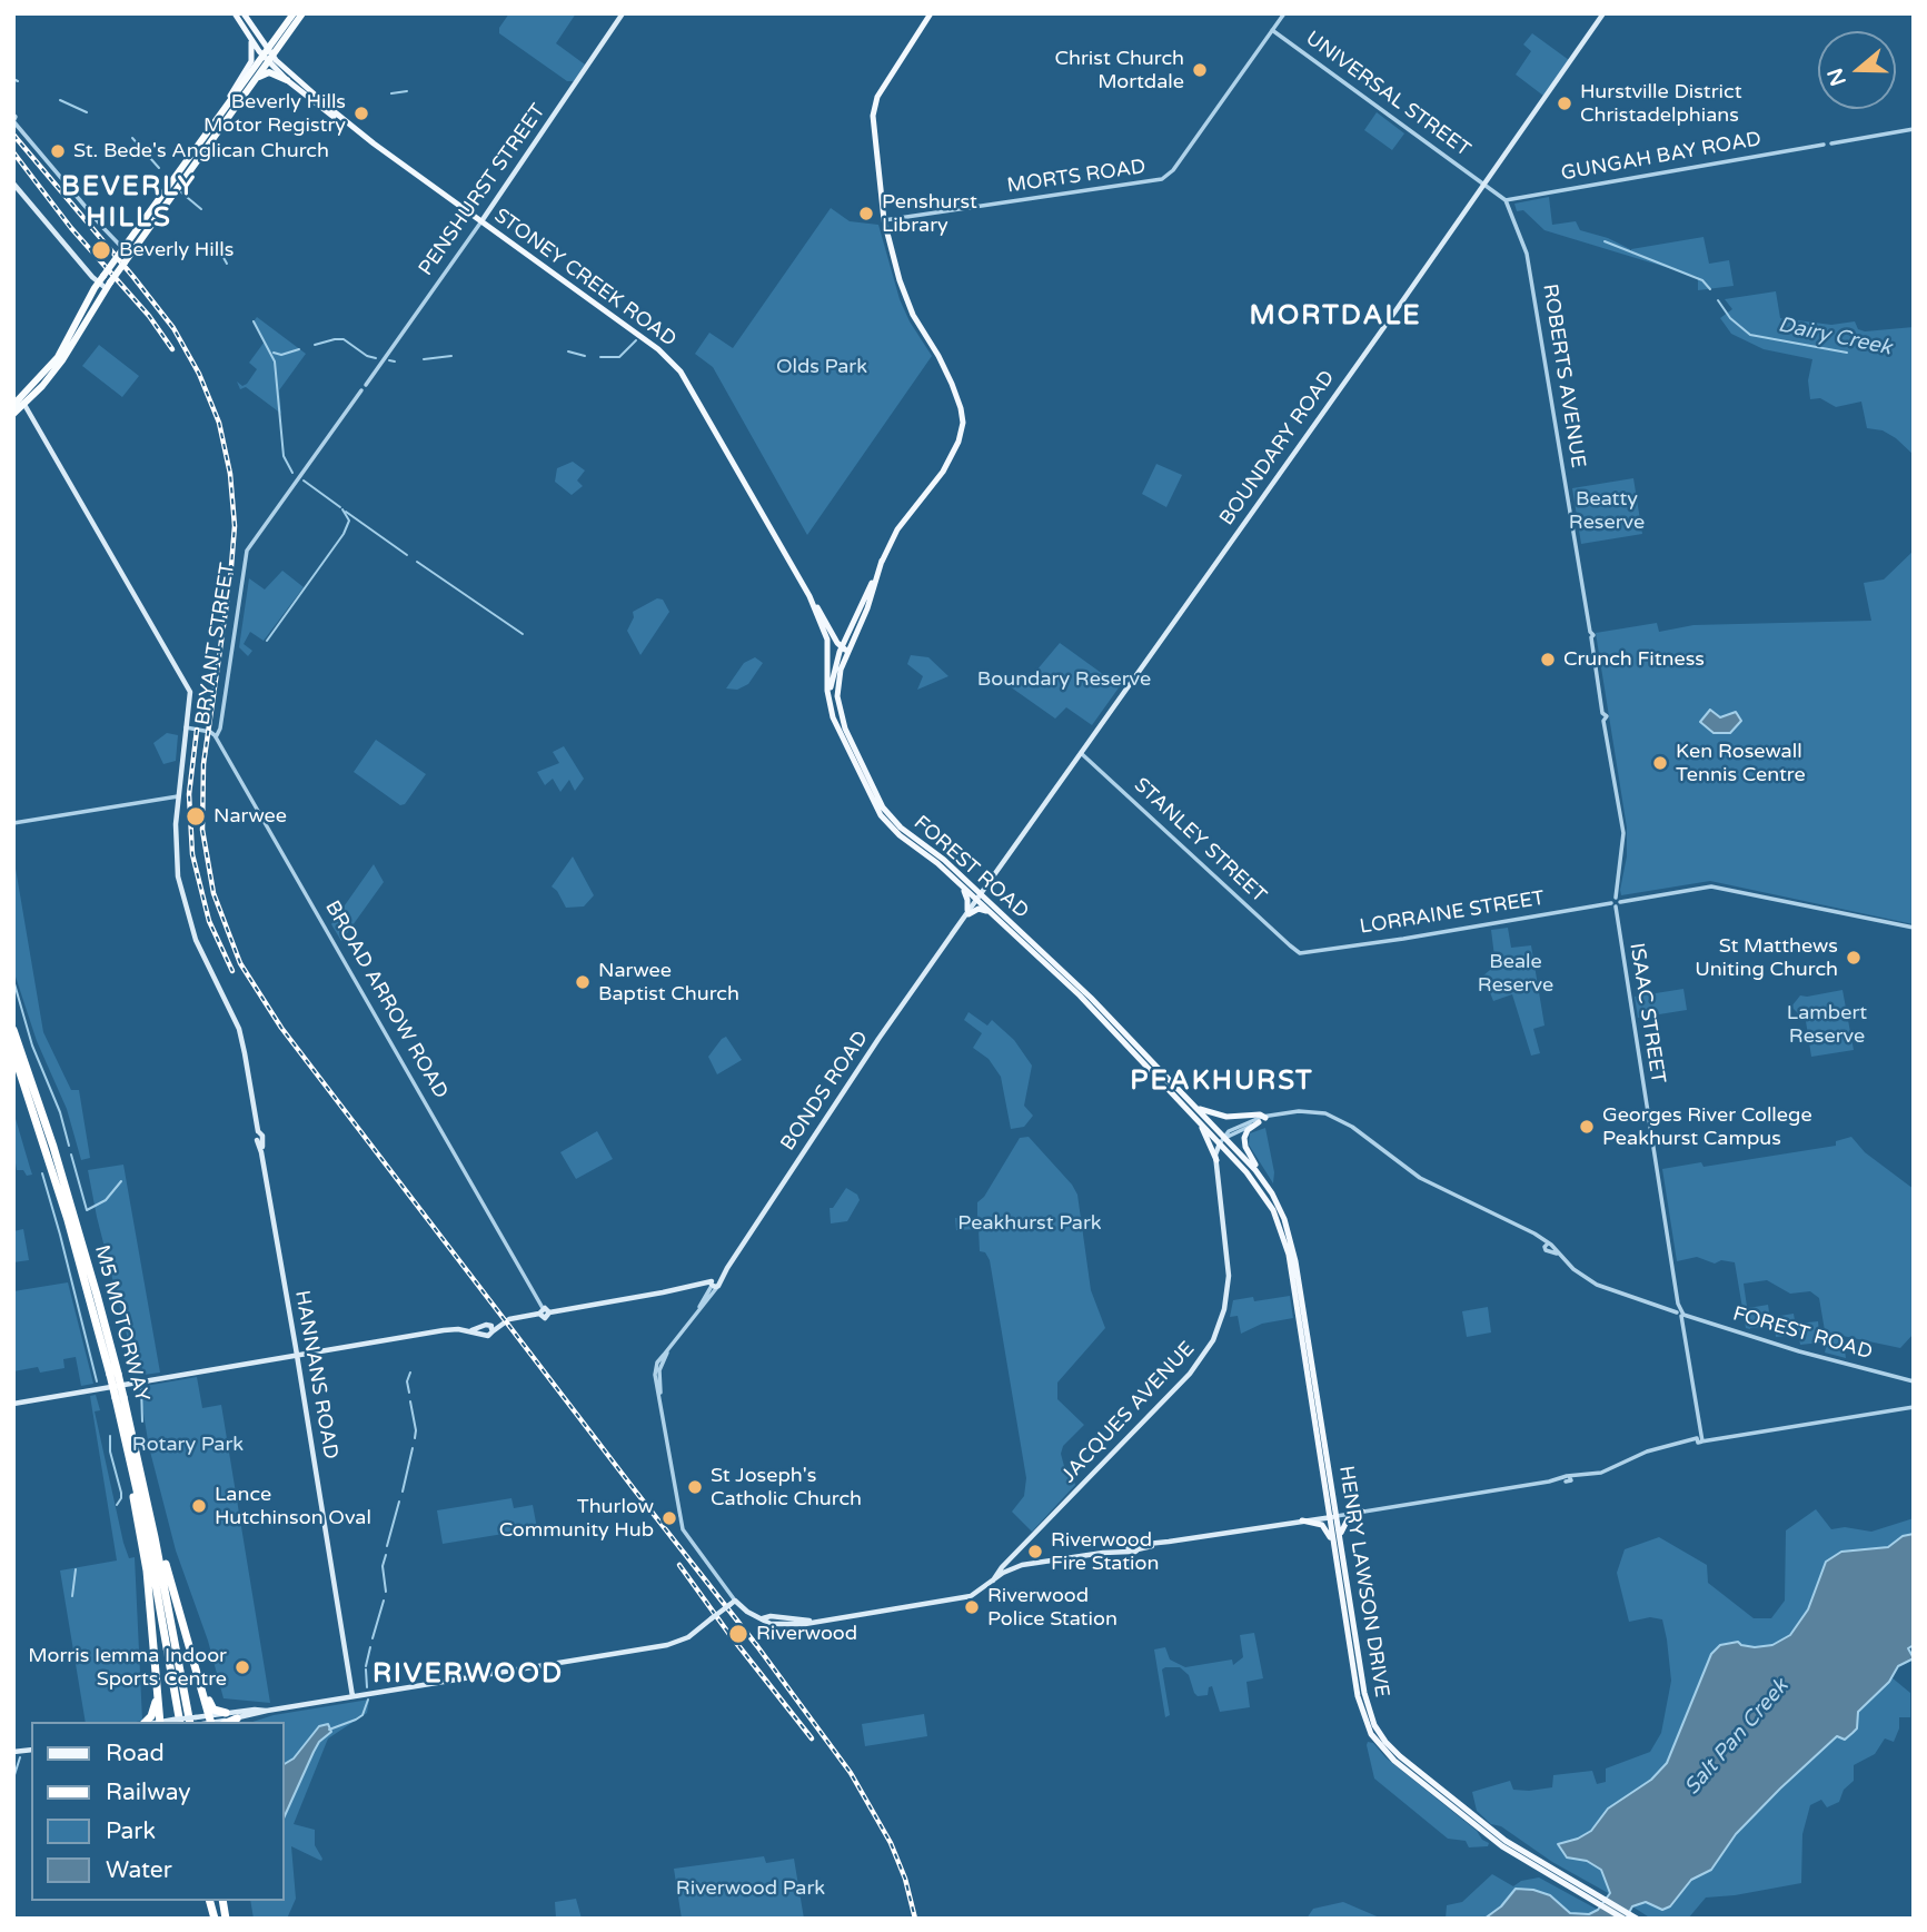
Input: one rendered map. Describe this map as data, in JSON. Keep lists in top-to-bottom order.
{
  "streets": {
    "highway": ["M5 MOTORWAY"],
    "main road": [
      "PENSHURST STREET",
      "STONEY CREEK ROAD",
      "BOUNDARY ROAD",
      "FOREST ROAD",
      "BONDS ROAD",
      "HANNANS ROAD",
      "JACQUES AVENUE",
      "HENRY LAWSON DRIVE"
    ],
    "street": [
      "UNIVERSAL STREET",
      "GUNGAH BAY ROAD",
      "MORTS ROAD",
      "ROBERTS AVENUE",
      "BRYANT STREET",
      "STANLEY STREET",
      "LORRAINE STREET",
      "BROAD ARROW ROAD",
      "ISAAC STREET"
    ]
  },
  "crossings": [
    ["UNIVERSAL STREET", "MORTS ROAD"],
    ["UNIVERSAL STREET", "BOUNDARY ROAD"],
    ["GUNGAH BAY ROAD", "ROBERTS AVENUE"],
    ["MORTS ROAD", "FOREST ROAD"],
    ["PENSHURST STREET", "STONEY CREEK ROAD"],
    ["PENSHURST STREET", "BRYANT STREET"],
    ["STONEY CREEK ROAD", "FOREST ROAD"],
    ["BOUNDARY ROAD", "STANLEY STREET"],
    ["BOUNDARY ROAD", "FOREST ROAD"],
    ["BOUNDARY ROAD", "BONDS ROAD"],
    ["BRYANT STREET", "BROAD ARROW ROAD"],
    ["STANLEY STREET", "LORRAINE STREET"],
    ["FOREST ROAD", "ISAAC STREET"],
    ["FOREST ROAD", "BONDS ROAD"],
    ["FOREST ROAD", "JACQUES AVENUE"],
    ["FOREST ROAD", "HENRY LAWSON DRIVE"],
    ["LORRAINE STREET", "ISAAC STREET"],
    ["BROAD ARROW ROAD", "BONDS ROAD"],
    ["JACQUES AVENUE", "HENRY LAWSON DRIVE"]
  ],
  "districts": [
    "BEVERLY HILLS",
    "MORTDALE",
    "PEAKHURST",
    "RIVERWOOD"
  ],
  "water": ["Dairy Creek", "Salt Pan Creek"],
  "parks": [
    "Olds Park",
    "Beatty Reserve",
    "Boundary Reserve",
    "Beale Reserve",
    "Lambert Reserve",
    "Peakhurst Park",
    "Rotary Park",
    "Riverwood Park"
  ],
  "places": [
    "Christ Church Mortdale",
    "Hurstville District Christadelphians",
    "Beverly Hills Motor Registry",
    "St. Bede's Anglican Church",
    "Penshurst Library",
    "Beverly Hills",
    "Crunch Fitness",
    "Ken Rosewall Tennis Centre",
    "Narwee",
    "St Matthews Uniting Church",
    "Narwee Baptist Church",
    "Georges River College Peakhurst Campus",
    "St Joseph's Catholic Church",
    "Lance Hutchinson Oval",
    "Thurlow Community Hub",
    "Riverwood Fire Station",
    "Riverwood Police Station",
    "Riverwood",
    "Morris Iemma Indoor Sports Centre"
  ],
  "legend": [
    "Road",
    "Railway",
    "Park",
    "Water"
  ],
  "north": "left"
}
